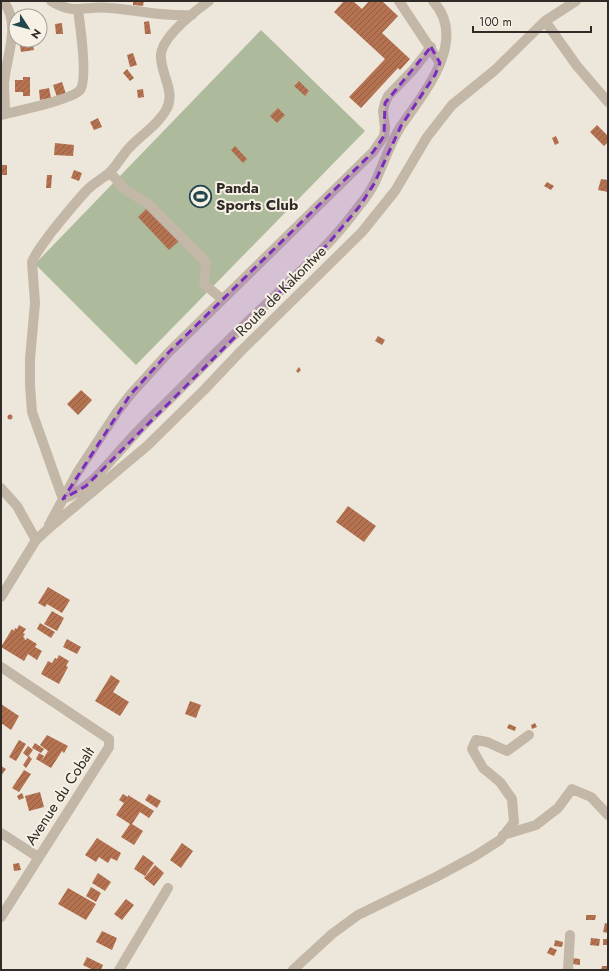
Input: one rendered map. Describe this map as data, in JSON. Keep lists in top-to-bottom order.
{
  "streets": {
    "street": ["Route de Kakontwe", "Avenue du Cobalt"]
  },
  "places": {
    "sports": ["Panda Sports Club"]
  },
  "scale_bar": "100 m",
  "north": "bottom right"
}
